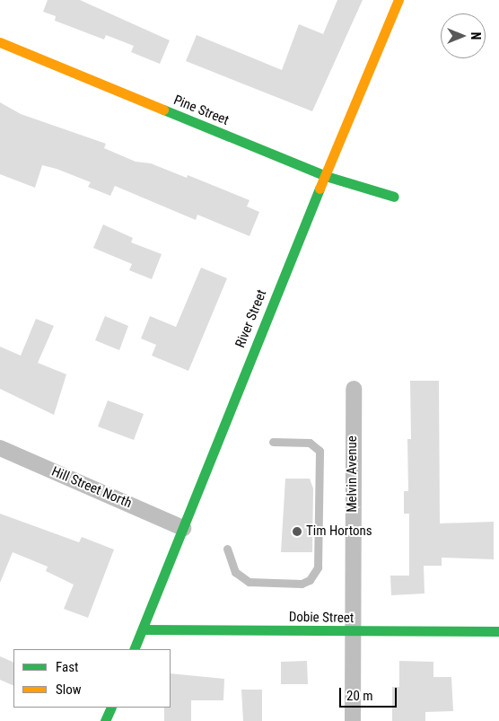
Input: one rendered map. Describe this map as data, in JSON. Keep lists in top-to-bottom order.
{
  "streets": {
    "street": [
      "Pine Street",
      "River Street",
      "Melvin Avenue",
      "Hill Street North",
      "Dobie Street"
    ]
  },
  "crossings": [
    ["Pine Street", "River Street"],
    ["River Street", "Hill Street North"],
    ["River Street", "Dobie Street"],
    ["Melvin Avenue", "Dobie Street"]
  ],
  "places": ["Tim Hortons"],
  "legend": ["Fast", "Slow"],
  "scale_bar": "20 m",
  "north": "right"
}
